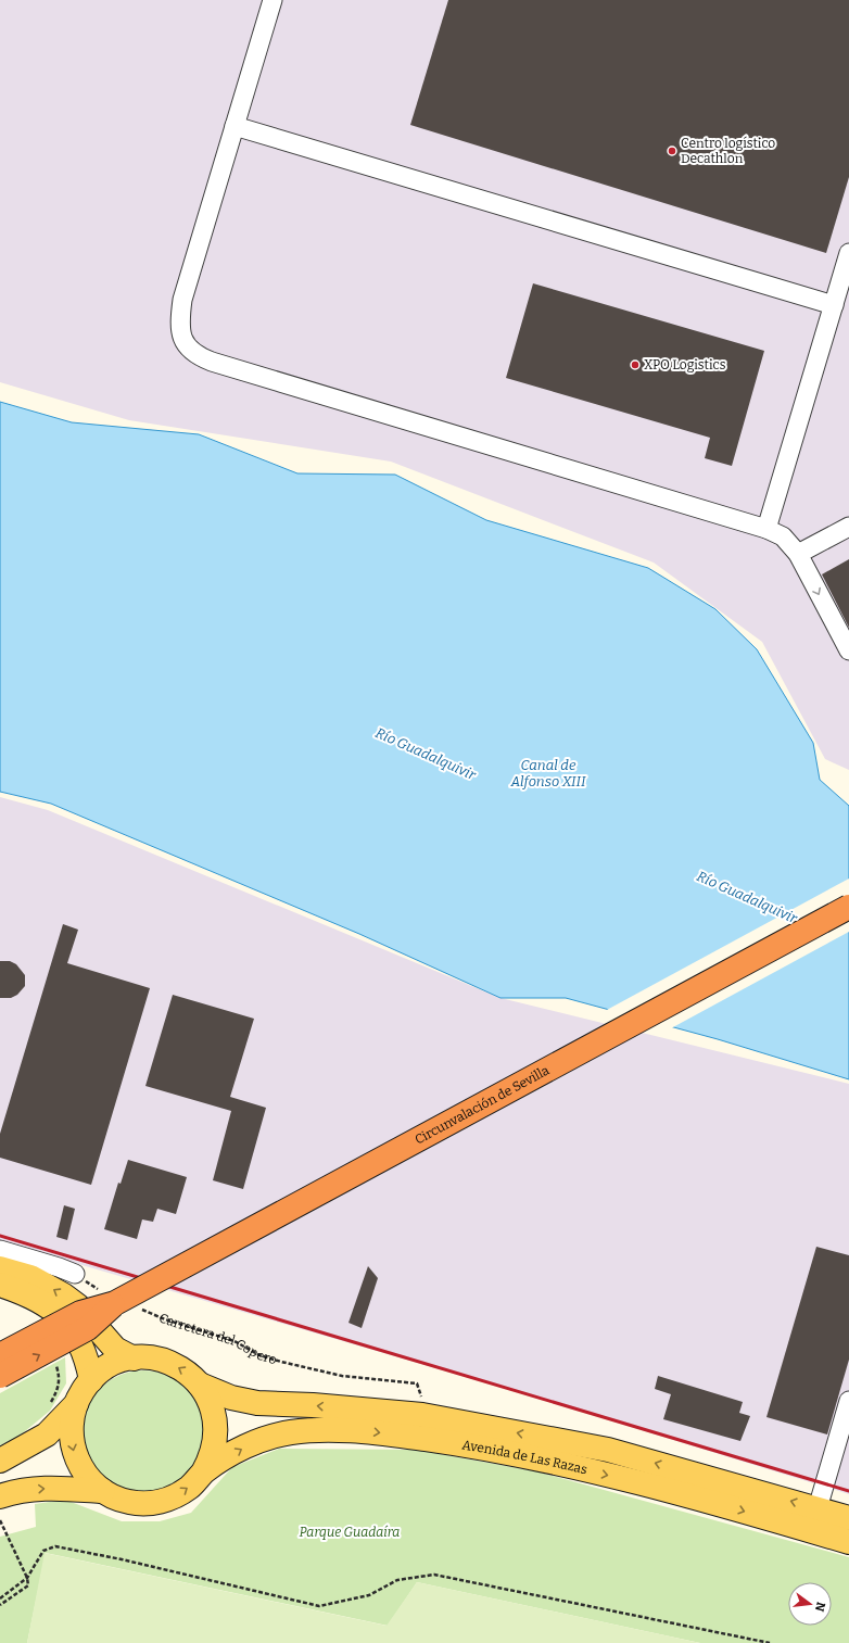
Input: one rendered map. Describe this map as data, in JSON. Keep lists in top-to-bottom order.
{
  "streets": {
    "highway": ["Circunvalación de Sevilla"],
    "main road": ["Avenida de Las Razas"],
    "path": ["Carretera del Copero"]
  },
  "crossings": [
    ["Circunvalación de Sevilla", "Carretera del Copero"],
    ["Carretera del Copero", "Avenida de Las Razas"]
  ],
  "water": ["Río Guadalquivir", "Canal de Alfonso XIII"],
  "parks": ["Parque Guadaíra"],
  "places": ["Centro logístico Decathlon", "XPO Logistics"],
  "north": "right"
}
